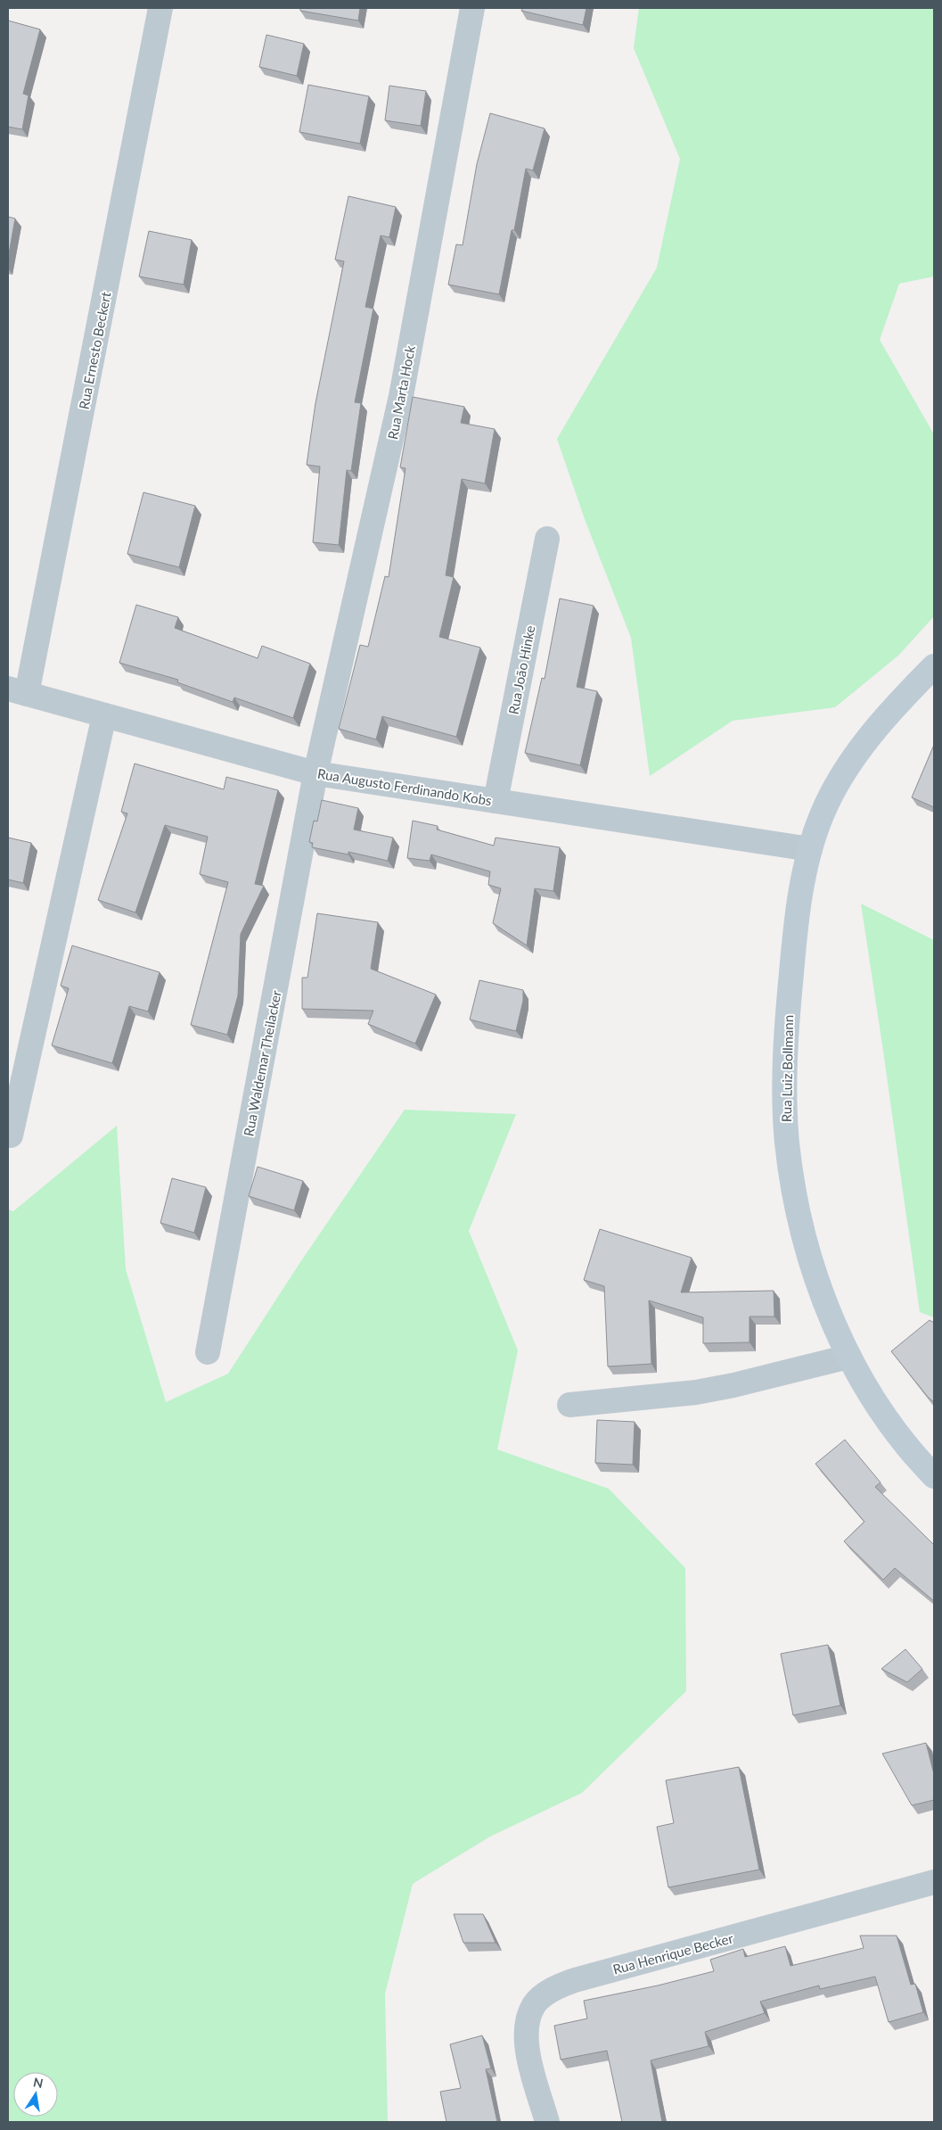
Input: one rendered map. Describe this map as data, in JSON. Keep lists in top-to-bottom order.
{
  "streets": {
    "main road": ["Rua Luiz Bollmann"],
    "street": [
      "Rua Ernesto Beckert",
      "Rua Marta Hock",
      "Rua João Hinke",
      "Rua Augusto Ferdinando Kobs",
      "Rua Waldemar Theilacker",
      "Rua Henrique Becker"
    ]
  },
  "crossings": [
    ["Rua Ernesto Beckert", "Rua Augusto Ferdinando Kobs"],
    ["Rua Marta Hock", "Rua Augusto Ferdinando Kobs"],
    ["Rua Marta Hock", "Rua Waldemar Theilacker"],
    ["Rua João Hinke", "Rua Augusto Ferdinando Kobs"],
    ["Rua Augusto Ferdinando Kobs", "Rua Waldemar Theilacker"],
    ["Rua Augusto Ferdinando Kobs", "Rua Luiz Bollmann"]
  ],
  "north": "top"
}
